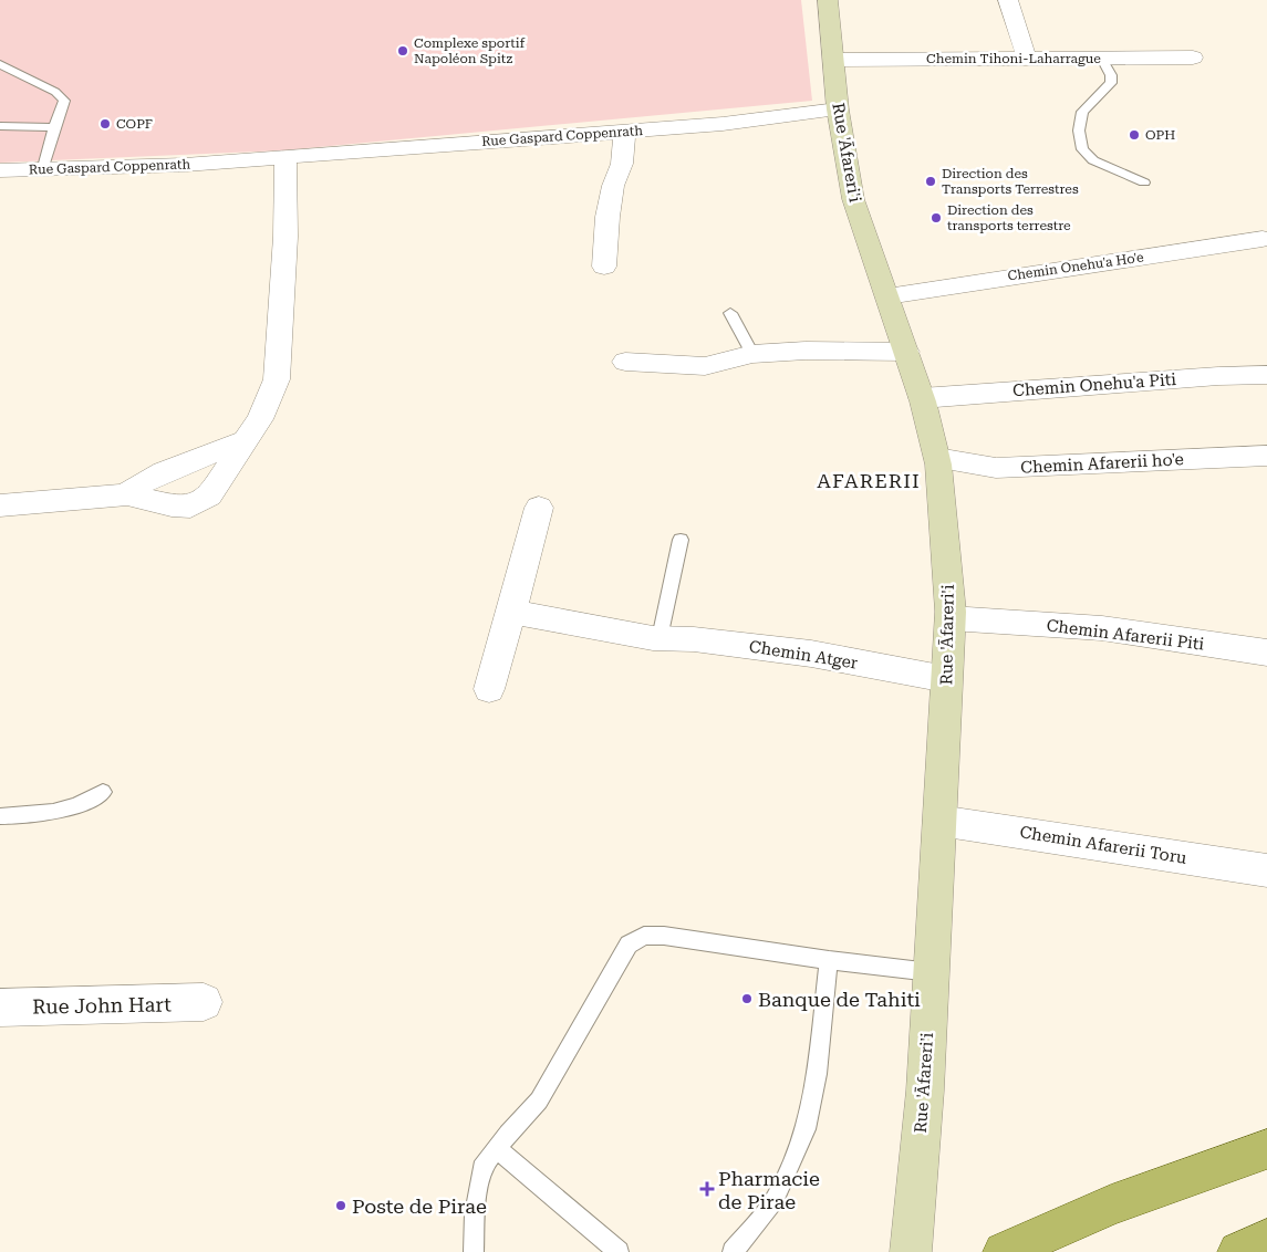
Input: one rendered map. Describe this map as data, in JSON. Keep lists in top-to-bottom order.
{
  "streets": {
    "main road": ["Rue 'Āfareri'i"],
    "street": [
      "Chemin Tihoni-Laharrague",
      "Rue Gaspard Coppenrath",
      "Chemin Onehu'a Ho'e",
      "Chemin Onehu'a Piti",
      "Chemin Afarerii ho'e",
      "Chemin Afarerii Piti",
      "Chemin Atger",
      "Chemin Afarerii Toru",
      "Rue John Hart"
    ]
  },
  "crossings": [
    ["Chemin Tihoni-Laharrague", "Rue 'Āfareri'i"],
    ["Rue Gaspard Coppenrath", "Rue 'Āfareri'i"],
    ["Rue 'Āfareri'i", "Chemin Onehu'a Ho'e"],
    ["Rue 'Āfareri'i", "Chemin Onehu'a Piti"],
    ["Rue 'Āfareri'i", "Chemin Afarerii ho'e"],
    ["Rue 'Āfareri'i", "Chemin Afarerii Piti"],
    ["Rue 'Āfareri'i", "Chemin Atger"],
    ["Rue 'Āfareri'i", "Chemin Afarerii Toru"]
  ],
  "districts": ["AFARERII"],
  "places": {
    "other": [
      "Complexe sportif Napoléon Spitz",
      "COPF",
      "OPH",
      "Direction des Transports Terrestres",
      "Direction des transports terrestre",
      "Banque de Tahiti",
      "Poste de Pirae"
    ],
    "health": ["Pharmacie de Pirae"]
  }
}
